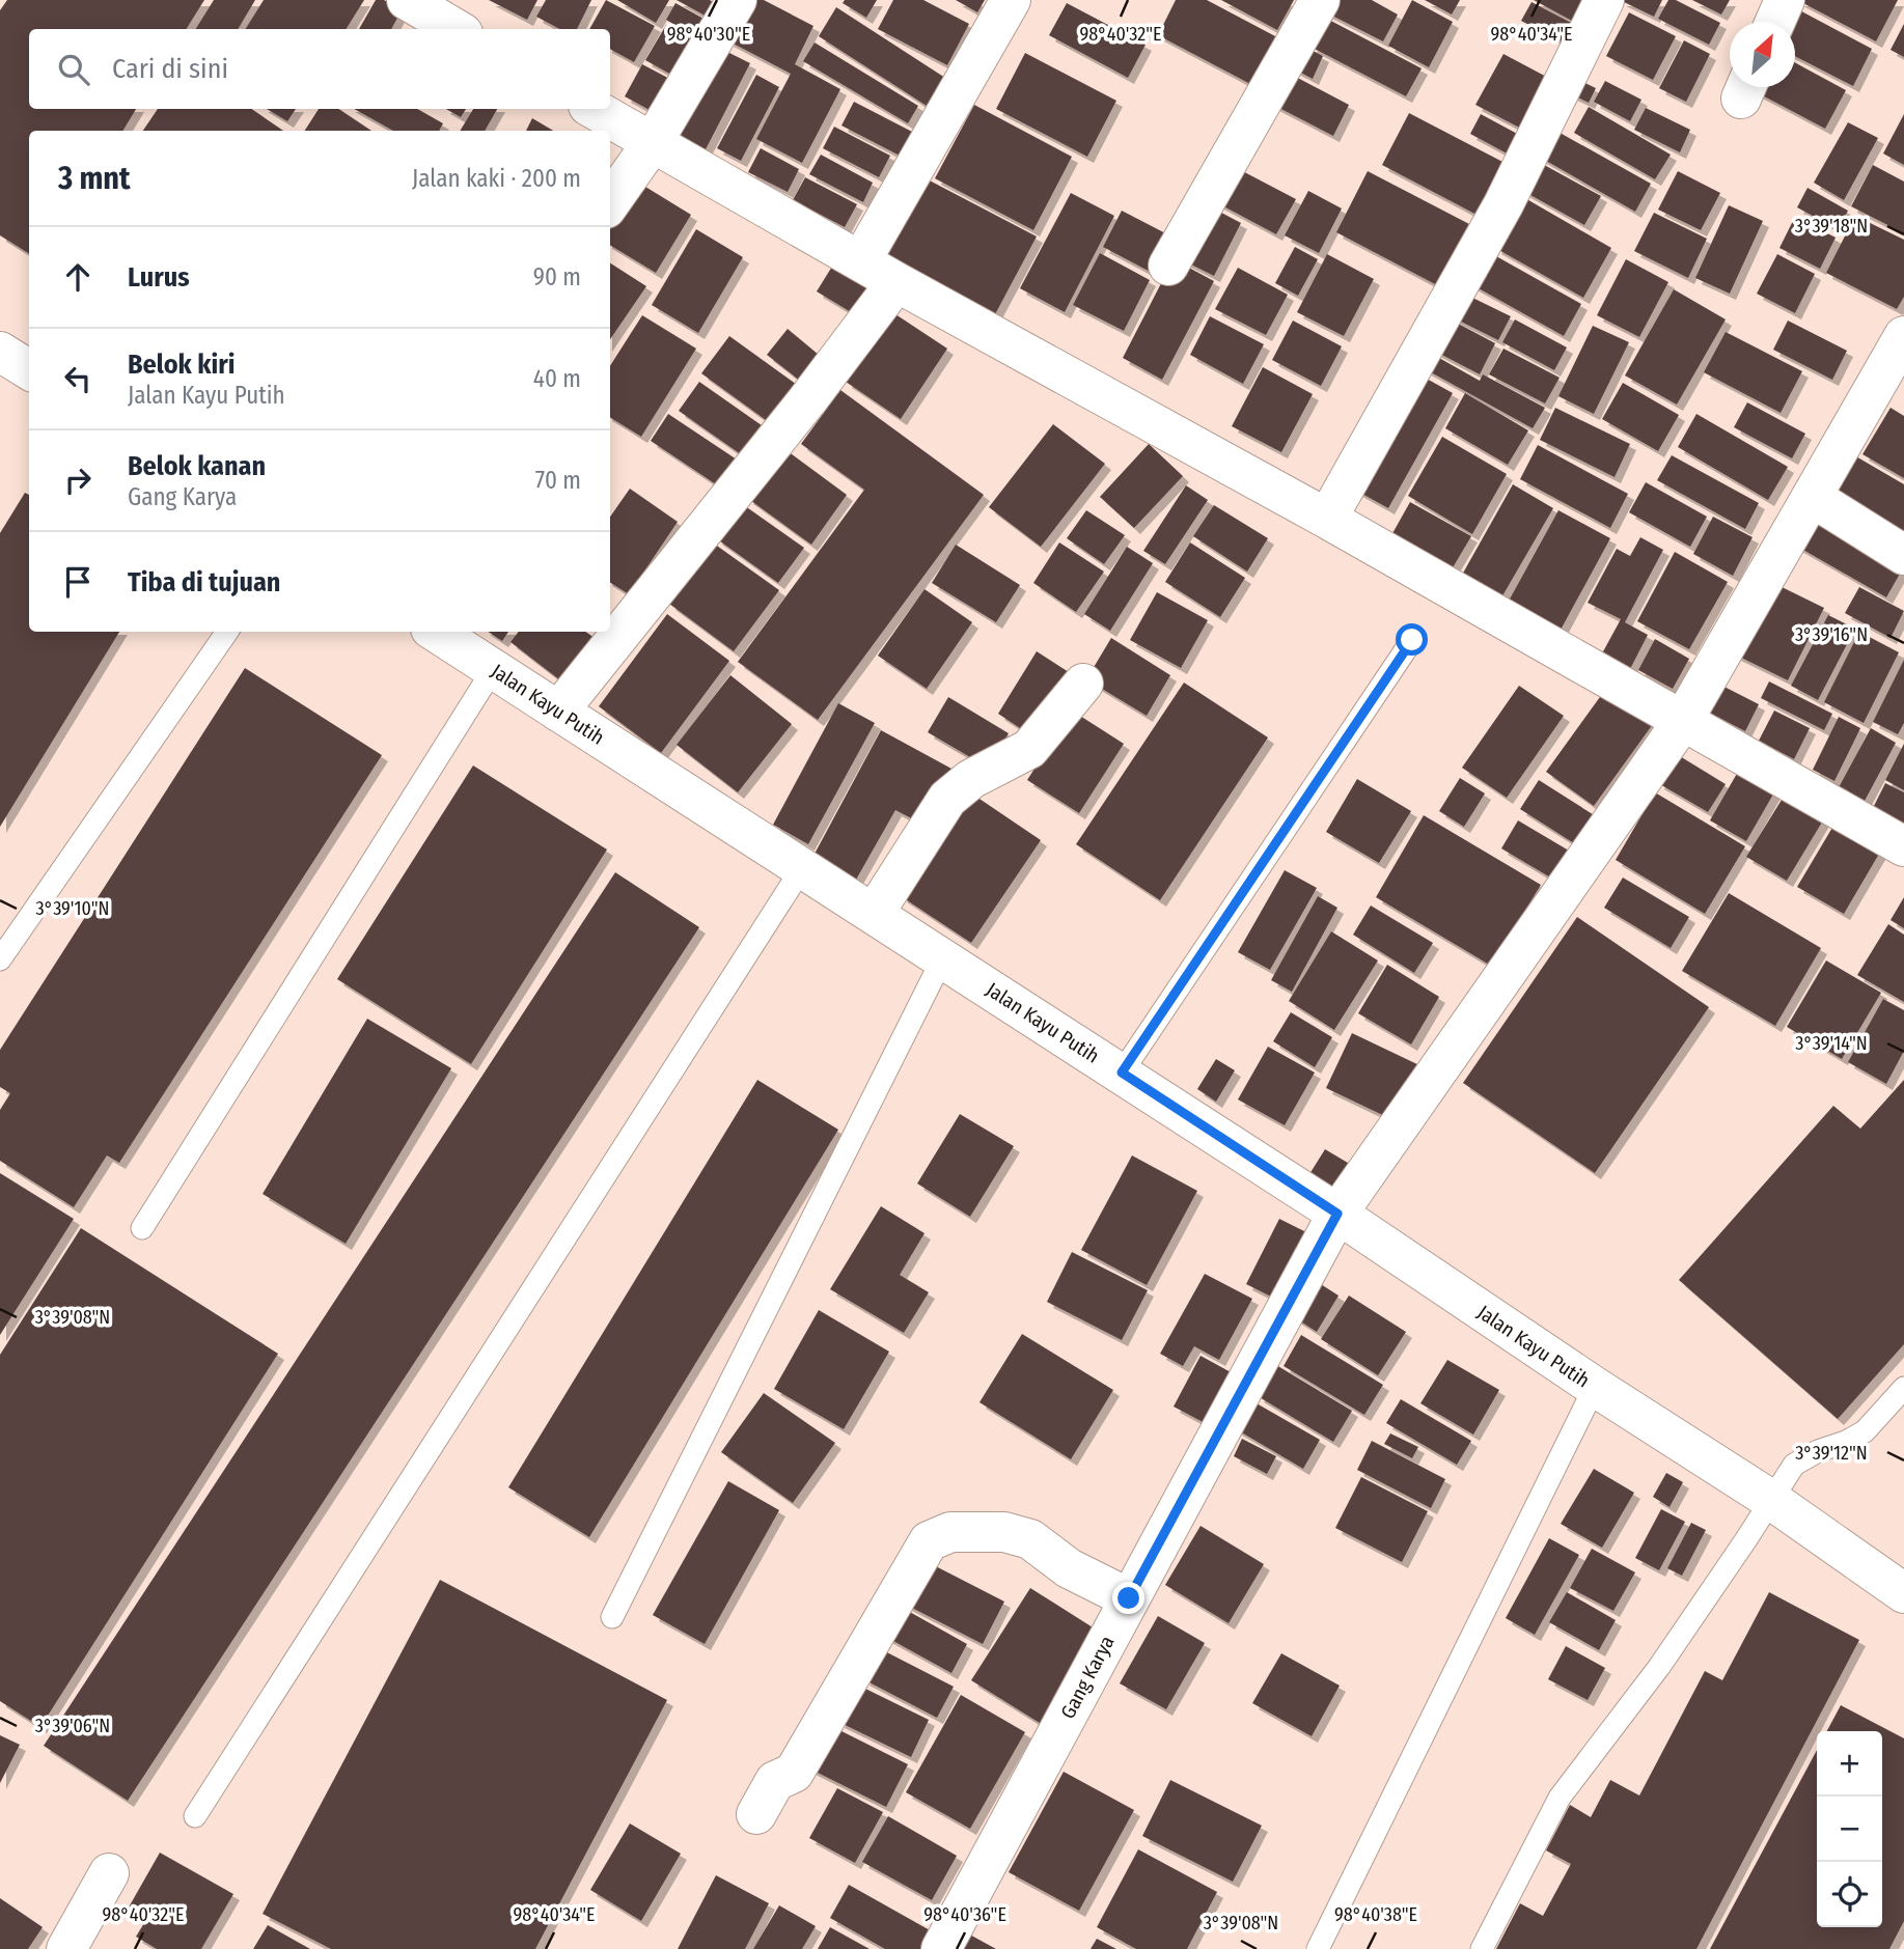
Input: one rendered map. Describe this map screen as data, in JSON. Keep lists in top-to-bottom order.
{
  "streets": {
    "street": ["Jalan Kayu Putih", "Gang Karya"]
  },
  "crossings": [
    ["Jalan Kayu Putih", "Gang Karya"]
  ],
  "north": "top right",
  "page": {
    "search": "Cari di sini",
    "heading": ["3 mnt", "Jalan kaki · 200 m"],
    "list": [
      ["Lurus", "90 m"],
      ["Belok kiri", "Jalan Kayu Putih", "40 m"],
      ["Belok kanan", "Gang Karya", "70 m"],
      "Tiba di tujuan"
    ],
    "map_buttons": ["+", "−"]
  },
  "coordinates": [
    "98°40'30\"E",
    "98°40'32\"E",
    "98°40'34\"E",
    "3°39'18\"N",
    "3°39'16\"N",
    "3°39'10\"N",
    "3°39'14\"N",
    "3°39'08\"N",
    "3°39'12\"N",
    "3°39'06\"N",
    "98°40'36\"E",
    "98°40'38\"E"
  ]
}
